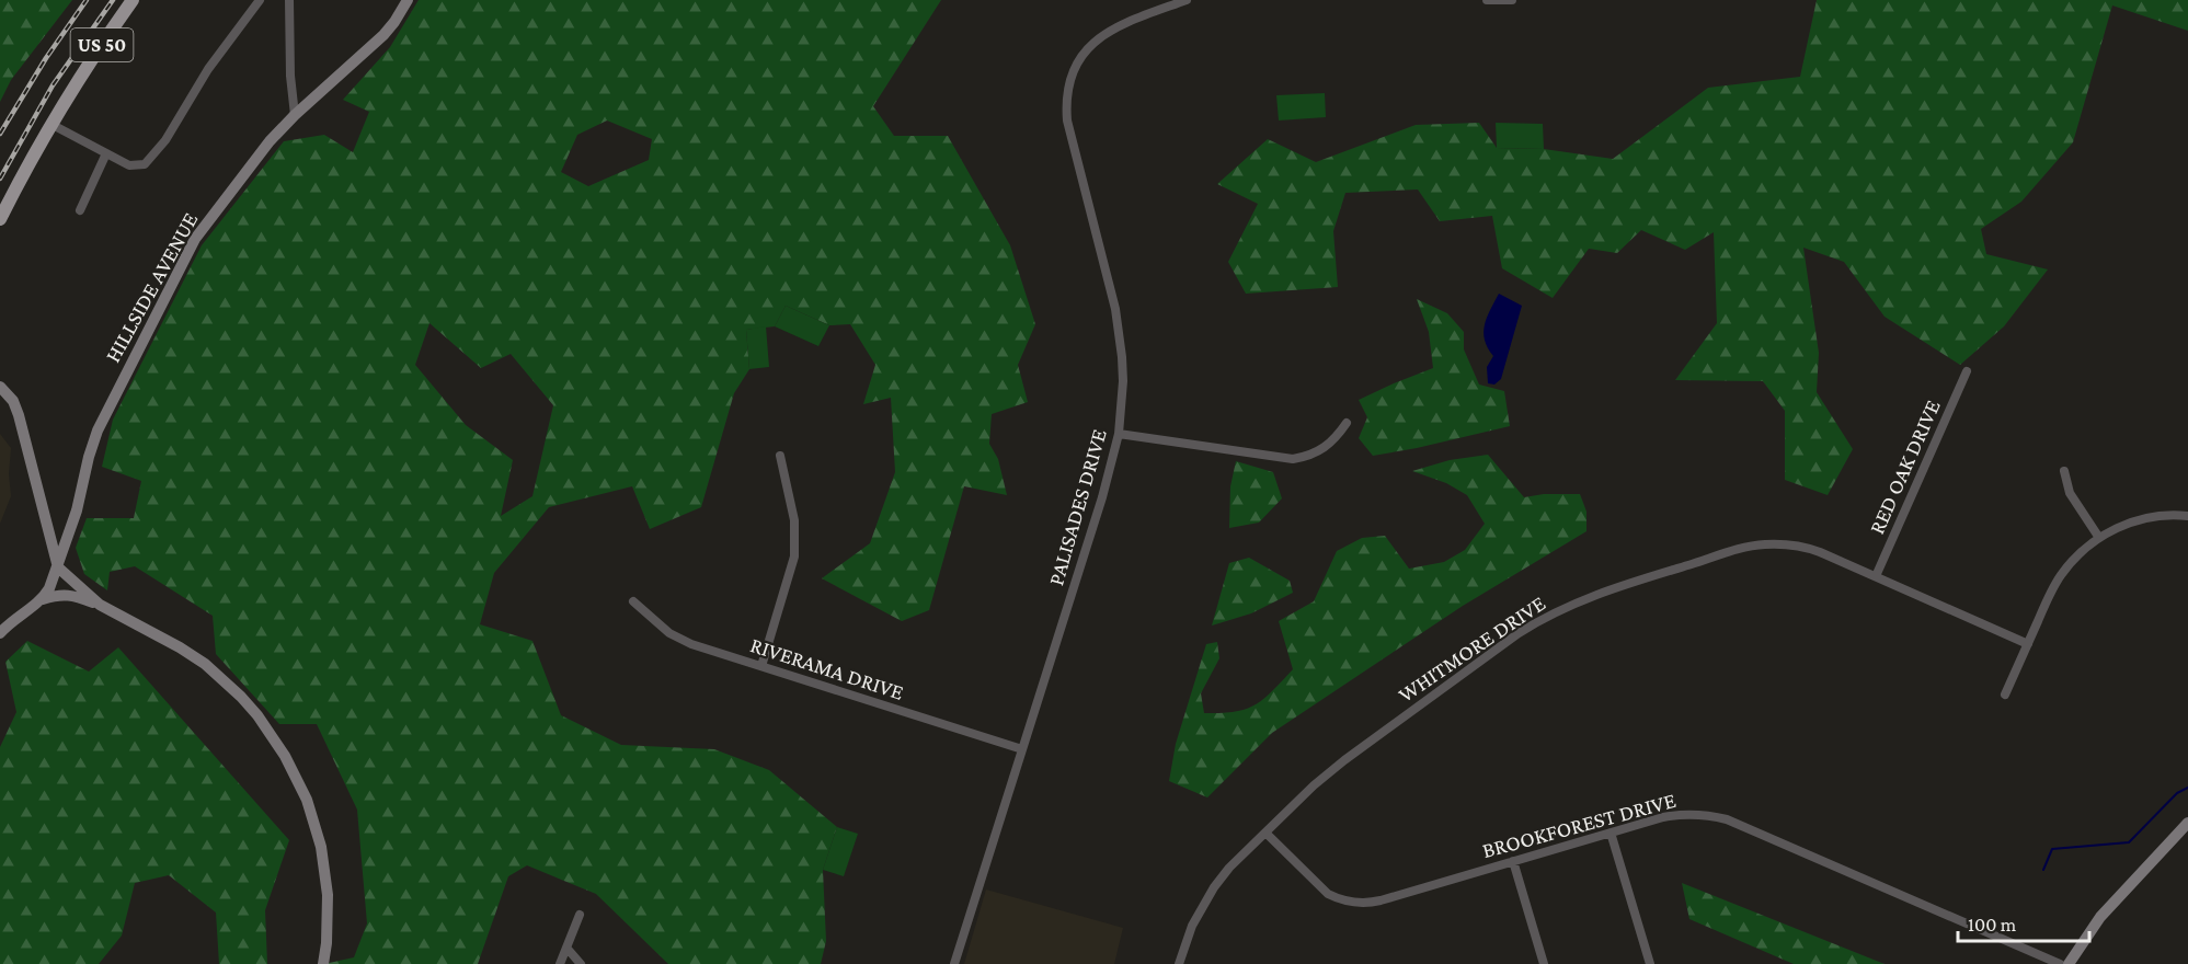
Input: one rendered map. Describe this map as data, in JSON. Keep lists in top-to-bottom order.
{
  "streets": {
    "main road": ["US 50"],
    "street": [
      "HILLSIDE AVENUE",
      "RED OAK DRIVE",
      "PALISADES DRIVE",
      "WHITMORE DRIVE",
      "RIVERAMA DRIVE",
      "BROOKFOREST DRIVE"
    ]
  },
  "crossings": [
    ["RED OAK DRIVE", "WHITMORE DRIVE"],
    ["PALISADES DRIVE", "RIVERAMA DRIVE"],
    ["WHITMORE DRIVE", "BROOKFOREST DRIVE"]
  ],
  "scale_bar": "100 m"
}
